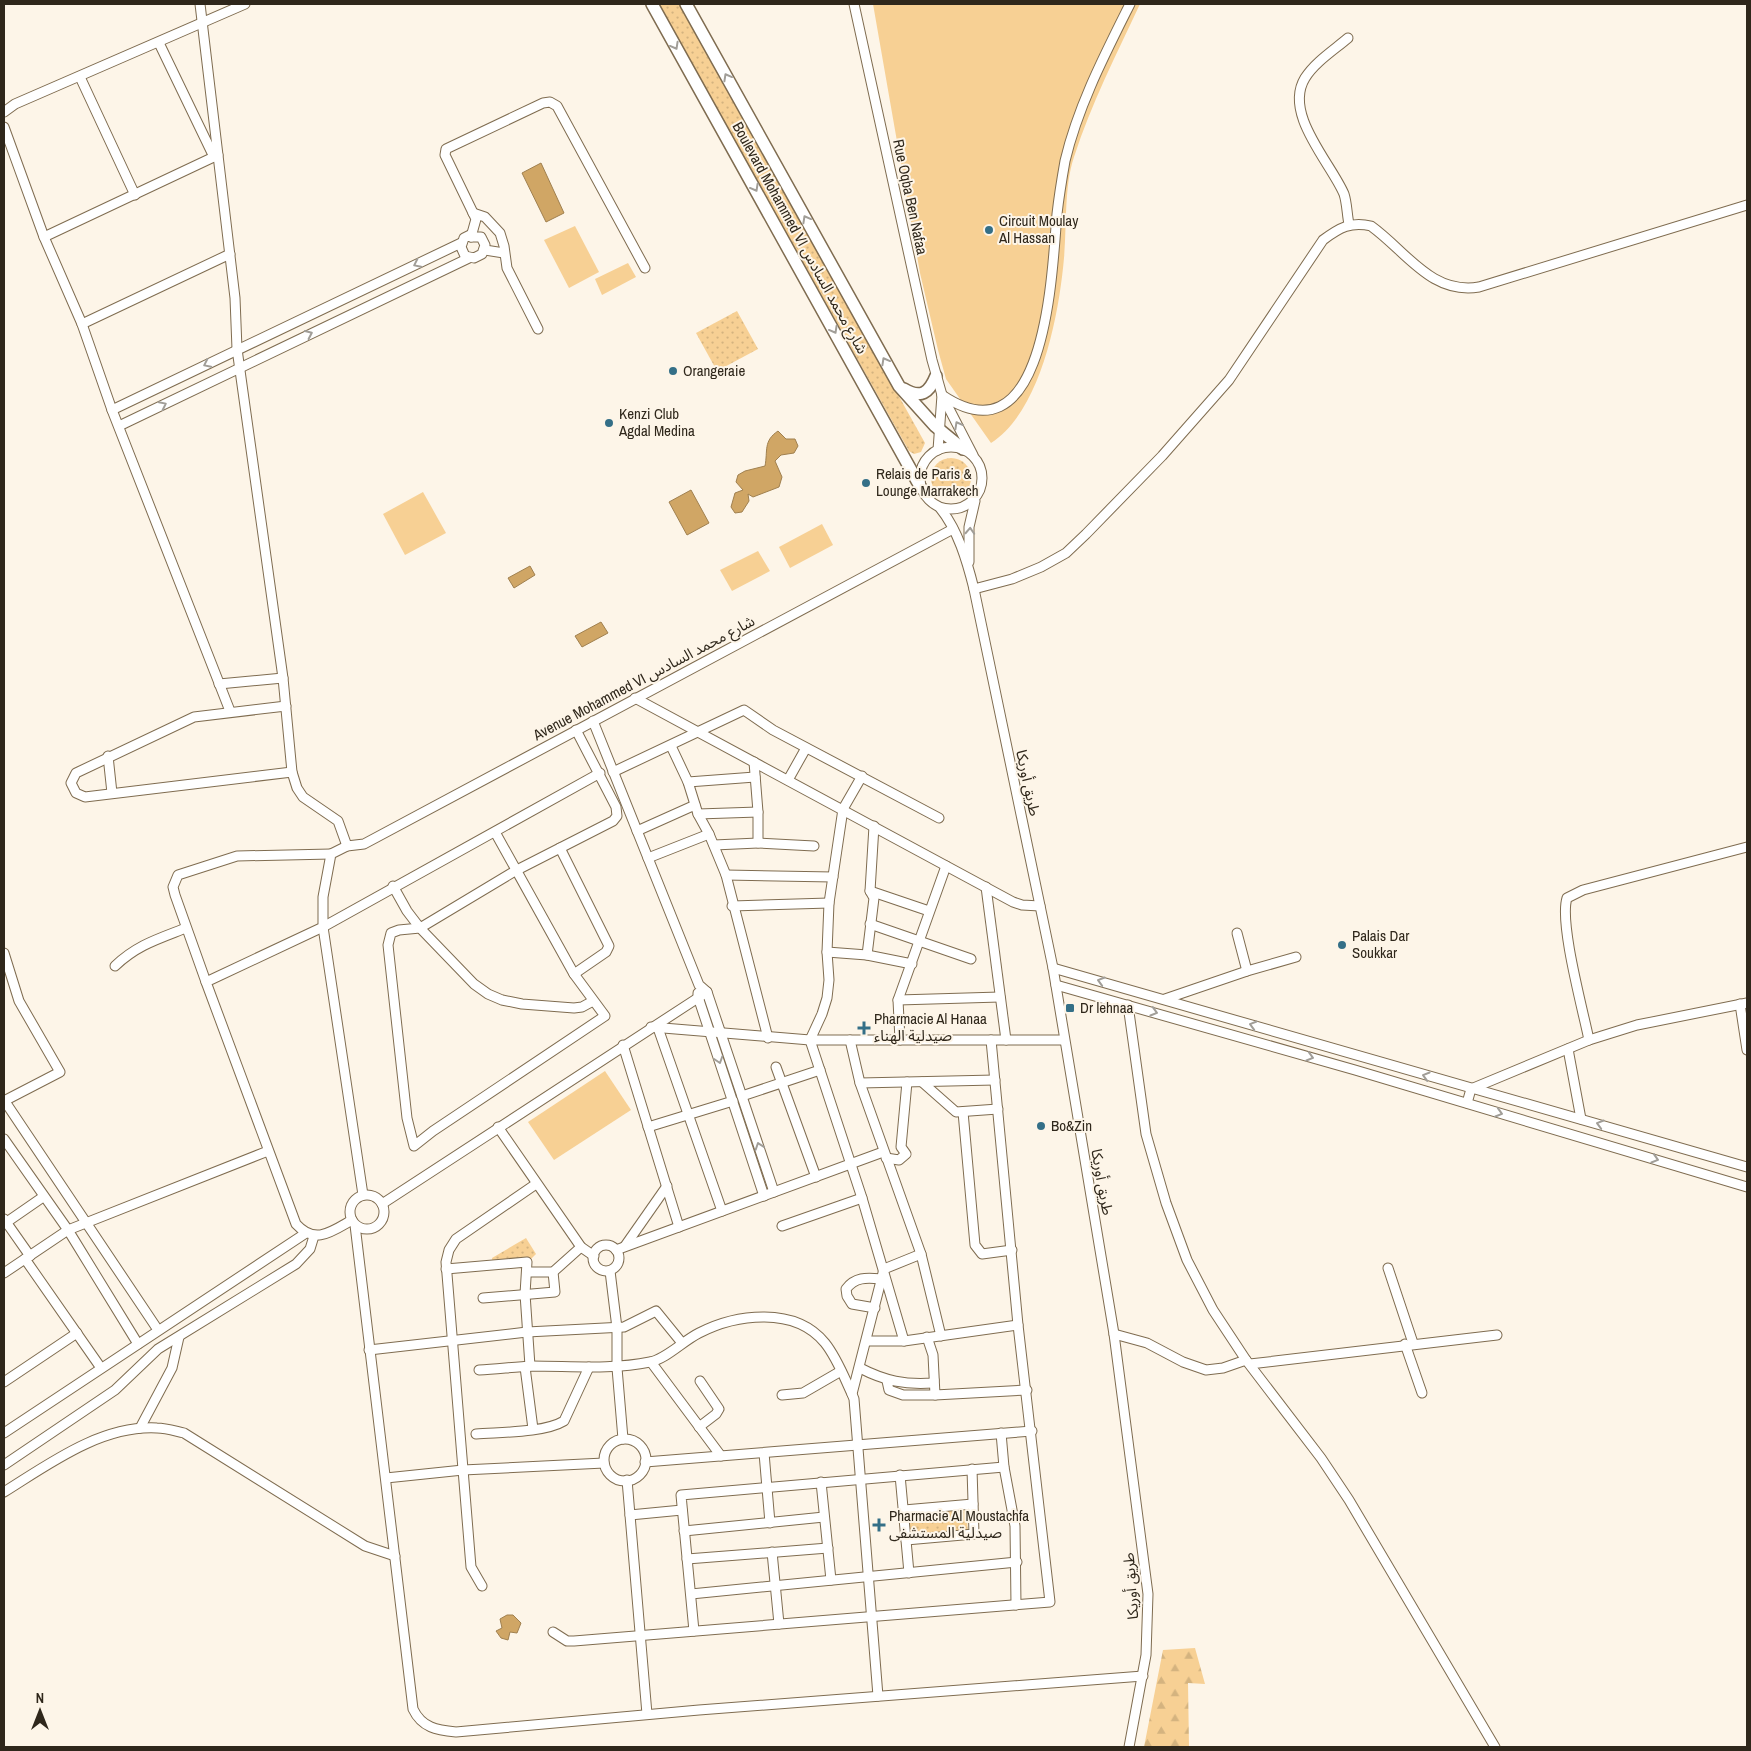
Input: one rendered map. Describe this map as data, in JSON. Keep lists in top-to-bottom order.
{
  "streets": {
    "main road": ["Boulevard Mohammed VI شارع محمد السادس"],
    "street": ["Rue Oqba Ben Nafaa", "Avenue Mohammed VI شارع محمد السادس", "طريق أوريكا"]
  },
  "crossings": [
    ["Rue Oqba Ben Nafaa", "Boulevard Mohammed VI شارع محمد السادس"],
    ["Rue Oqba Ben Nafaa", "طريق أوريكا"],
    ["Boulevard Mohammed VI شارع محمد السادس", "طريق أوريكا"],
    ["Avenue Mohammed VI شارع محمد السادس", "طريق أوريكا"]
  ],
  "places": {
    "other": [
      "Circuit Moulay Al Hassan",
      "Orangeraie",
      "Kenzi Club Agdal Medina",
      "Relais de Paris & Lounge Marrakech",
      "Palais Dar Soukkar",
      "Bo&Zin"
    ],
    "transit": ["Dr lehnaa"],
    "health": ["Pharmacie Al Hanaa صيدلية الهناء", "Pharmacie Al Moustachfa صيدلية المستشفى"]
  },
  "north": "top"
}
